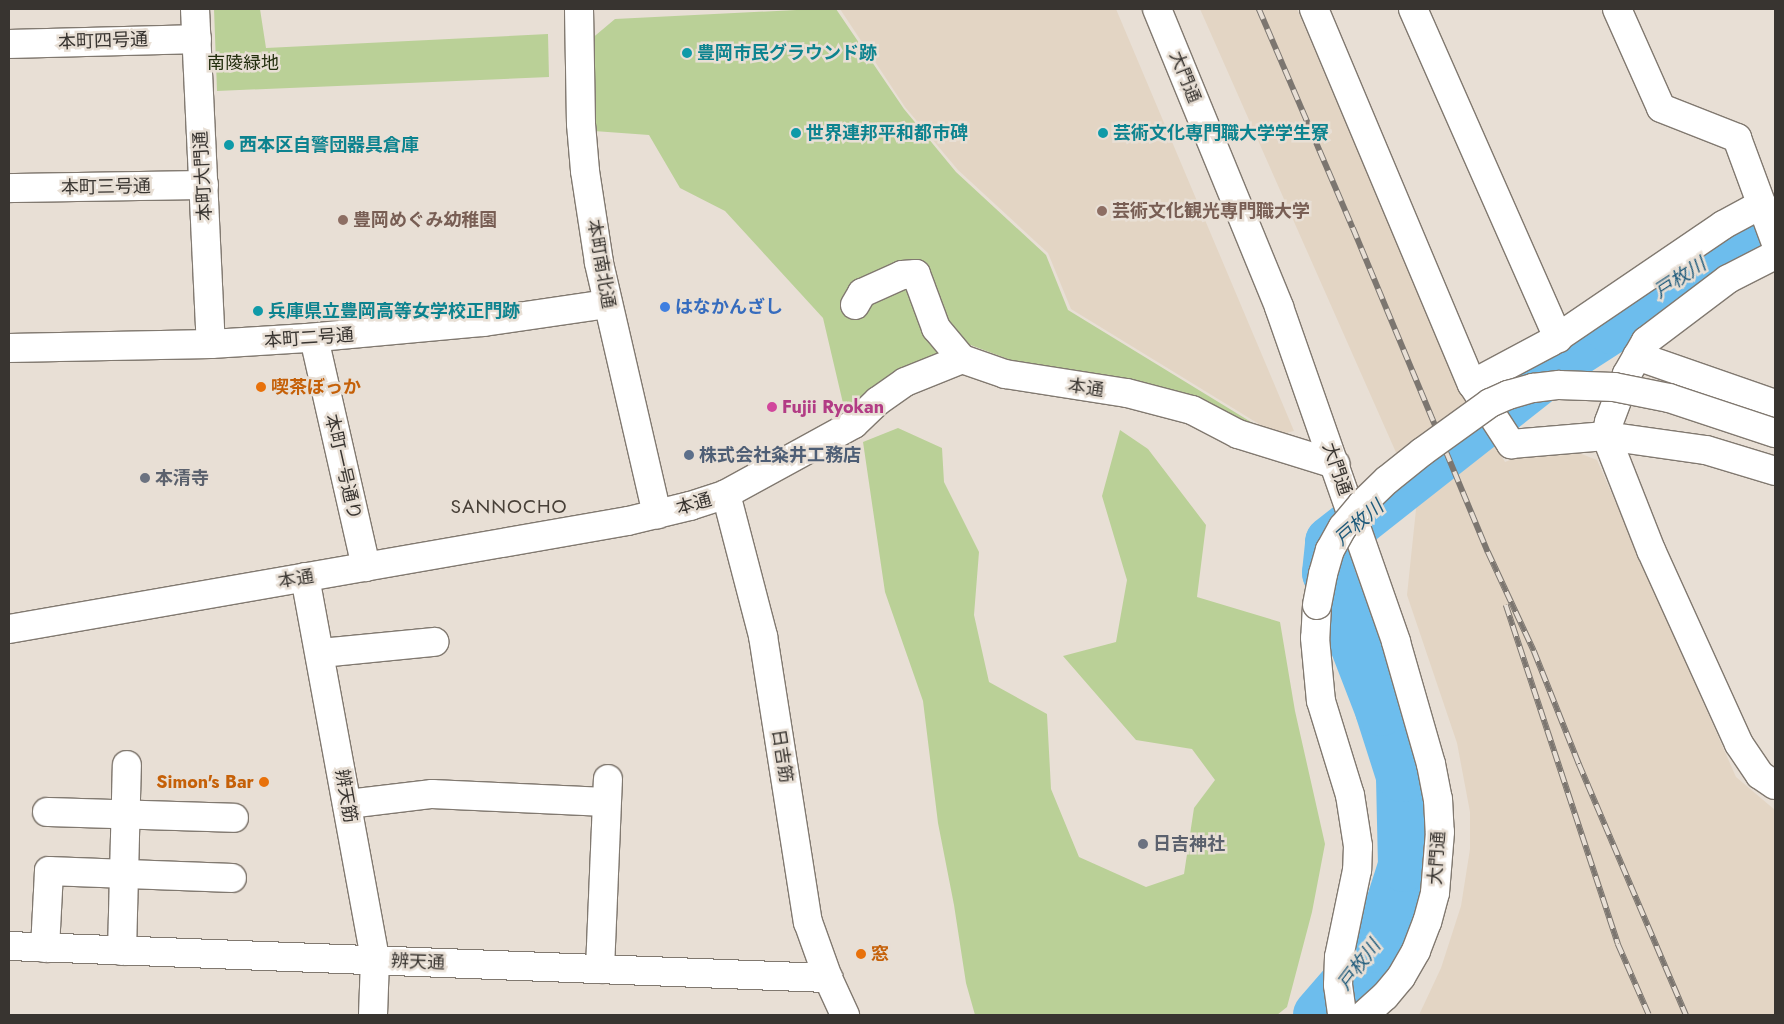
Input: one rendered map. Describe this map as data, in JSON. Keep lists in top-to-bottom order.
{
  "streets": {
    "street": [
      "本町四号通",
      "大門通",
      "本町大門通",
      "本町三号通",
      "本町南北通",
      "本町二号通",
      "本通",
      "本町一号通り",
      "日吉筋",
      "辨天筋",
      "辨天通"
    ]
  },
  "crossings": [
    ["本町四号通", "本町大門通"],
    ["大門通", "本通"],
    ["本町大門通", "本町三号通"],
    ["本町大門通", "本町二号通"],
    ["本町南北通", "本町二号通"],
    ["本町南北通", "本通"],
    ["本町二号通", "本町一号通り"],
    ["本通", "本町一号通り"],
    ["本通", "日吉筋"],
    ["本通", "辨天筋"],
    ["日吉筋", "辨天通"],
    ["辨天筋", "辨天通"]
  ],
  "districts": ["SANNOCHO"],
  "water": ["戸枚川"],
  "parks": ["南陵緑地"],
  "places": [
    "豊岡市民グラウンド跡",
    "世界連邦平和都市碑",
    "芸術文化専門職大学学生寮",
    "西本区自警団器具倉庫",
    "芸術文化観光専門職大学",
    "豊岡めぐみ幼稚園",
    "はなかんざし",
    "兵庫県立豊岡高等女学校正門跡",
    "喫茶ぼっか",
    "Fujii Ryokan",
    "株式会社粂井工務店",
    "本清寺",
    "Simon's Bar",
    "日吉神社",
    "窓"
  ]
}
